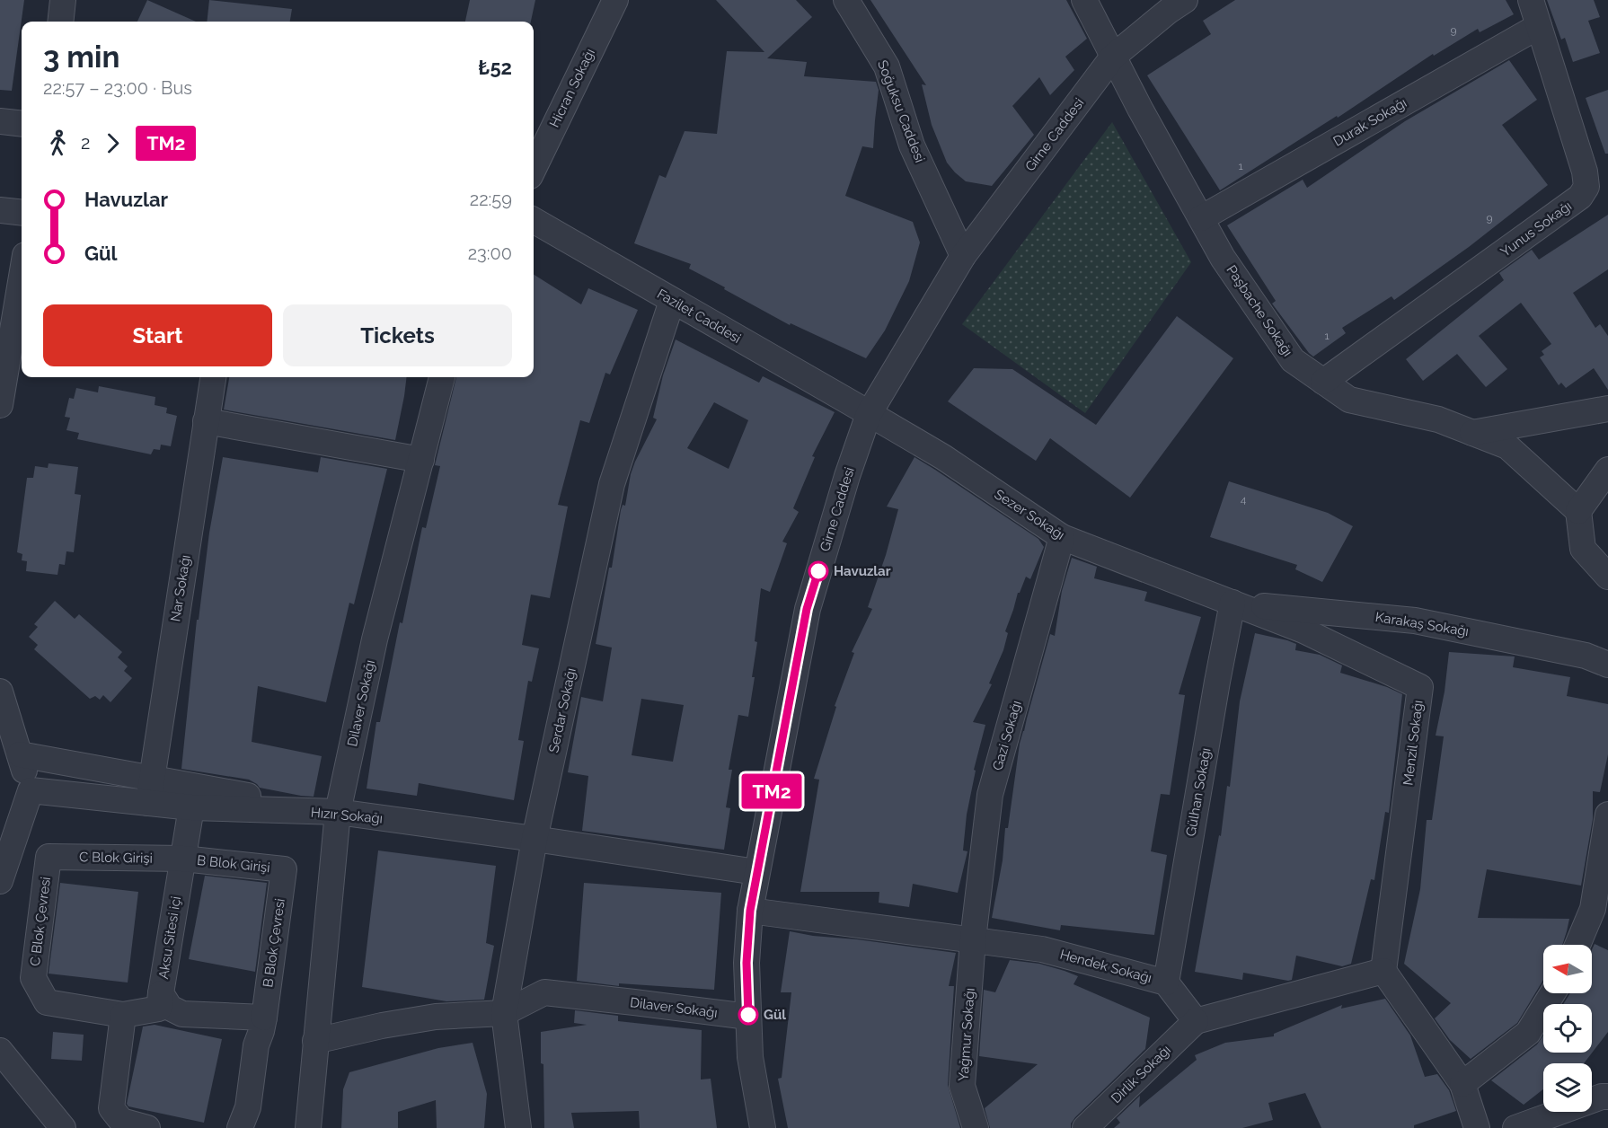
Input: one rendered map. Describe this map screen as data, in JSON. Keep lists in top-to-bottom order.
{
  "streets": {
    "street": [
      "Hicran Sokağı",
      "Soğuksu Caddesi",
      "Durak Sokağı",
      "Girne Caddesi",
      "Yunus Sokağı",
      "Paşbache Sokağı",
      "Fazilet Caddesi",
      "Sezer Sokağı",
      "Nar Sokağı",
      "Karakaş Sokağı",
      "Dilaver Sokağı",
      "Serdar Sokağı",
      "Gazi Sokağı",
      "Menzil Sokağı",
      "Gülhan Sokağı",
      "Hızır Sokağı",
      "C Blok Girişi",
      "B Blok Girişi",
      "C Blok Çevresi",
      "Aksu Sitesi içi",
      "B Blok Çevresi",
      "Hendek Sokağı",
      "Yağmur Sokağı",
      "Dirlik Sokağı"
    ]
  },
  "crossings": [
    ["Soğuksu Caddesi", "Girne Caddesi"],
    ["Durak Sokağı", "Yunus Sokağı"],
    ["Durak Sokağı", "Paşbache Sokağı"],
    ["Girne Caddesi", "Paşbache Sokağı"],
    ["Girne Caddesi", "Fazilet Caddesi"],
    ["Girne Caddesi", "Sezer Sokağı"],
    ["Girne Caddesi", "Dilaver Sokağı"],
    ["Girne Caddesi", "Hızır Sokağı"],
    ["Girne Caddesi", "Hendek Sokağı"],
    ["Yunus Sokağı", "Paşbache Sokağı"],
    ["Fazilet Caddesi", "Sezer Sokağı"],
    ["Fazilet Caddesi", "Serdar Sokağı"],
    ["Sezer Sokağı", "Karakaş Sokağı"],
    ["Sezer Sokağı", "Gazi Sokağı"],
    ["Sezer Sokağı", "Menzil Sokağı"],
    ["Sezer Sokağı", "Gülhan Sokağı"],
    ["Nar Sokağı", "Hızır Sokağı"],
    ["Karakaş Sokağı", "Menzil Sokağı"],
    ["Karakaş Sokağı", "Gülhan Sokağı"],
    ["Dilaver Sokağı", "Serdar Sokağı"],
    ["Dilaver Sokağı", "Hızır Sokağı"],
    ["Serdar Sokağı", "Hızır Sokağı"],
    ["Gazi Sokağı", "Hendek Sokağı"],
    ["Gazi Sokağı", "Yağmur Sokağı"],
    ["Menzil Sokağı", "Gülhan Sokağı"],
    ["Gülhan Sokağı", "Hendek Sokağı"],
    ["Hızır Sokağı", "Aksu Sitesi içi"],
    ["C Blok Girişi", "B Blok Girişi"],
    ["C Blok Girişi", "C Blok Çevresi"],
    ["C Blok Girişi", "Aksu Sitesi içi"],
    ["B Blok Girişi", "Aksu Sitesi içi"],
    ["B Blok Girişi", "B Blok Çevresi"],
    ["Aksu Sitesi içi", "B Blok Çevresi"],
    ["Hendek Sokağı", "Yağmur Sokağı"],
    ["Hendek Sokağı", "Dirlik Sokağı"]
  ],
  "places": ["Havuzlar", "Gül"],
  "lines": ["bus line TM2"],
  "house_numbers": [
    "9",
    "1",
    "9",
    "1",
    "4"
  ],
  "north": "left",
  "page": {
    "on_map": "TM2",
    "heading": ["3 min", "22:57 – 23:00 · Bus", "₺52"],
    "legs": ["2", "TM2"],
    "list": [
      {
        "name": "Havuzlar",
        "value": "22:59"
      },
      {
        "name": "Gül",
        "value": "23:00"
      }
    ],
    "buttons": ["Start", "Tickets"]
  }
}
